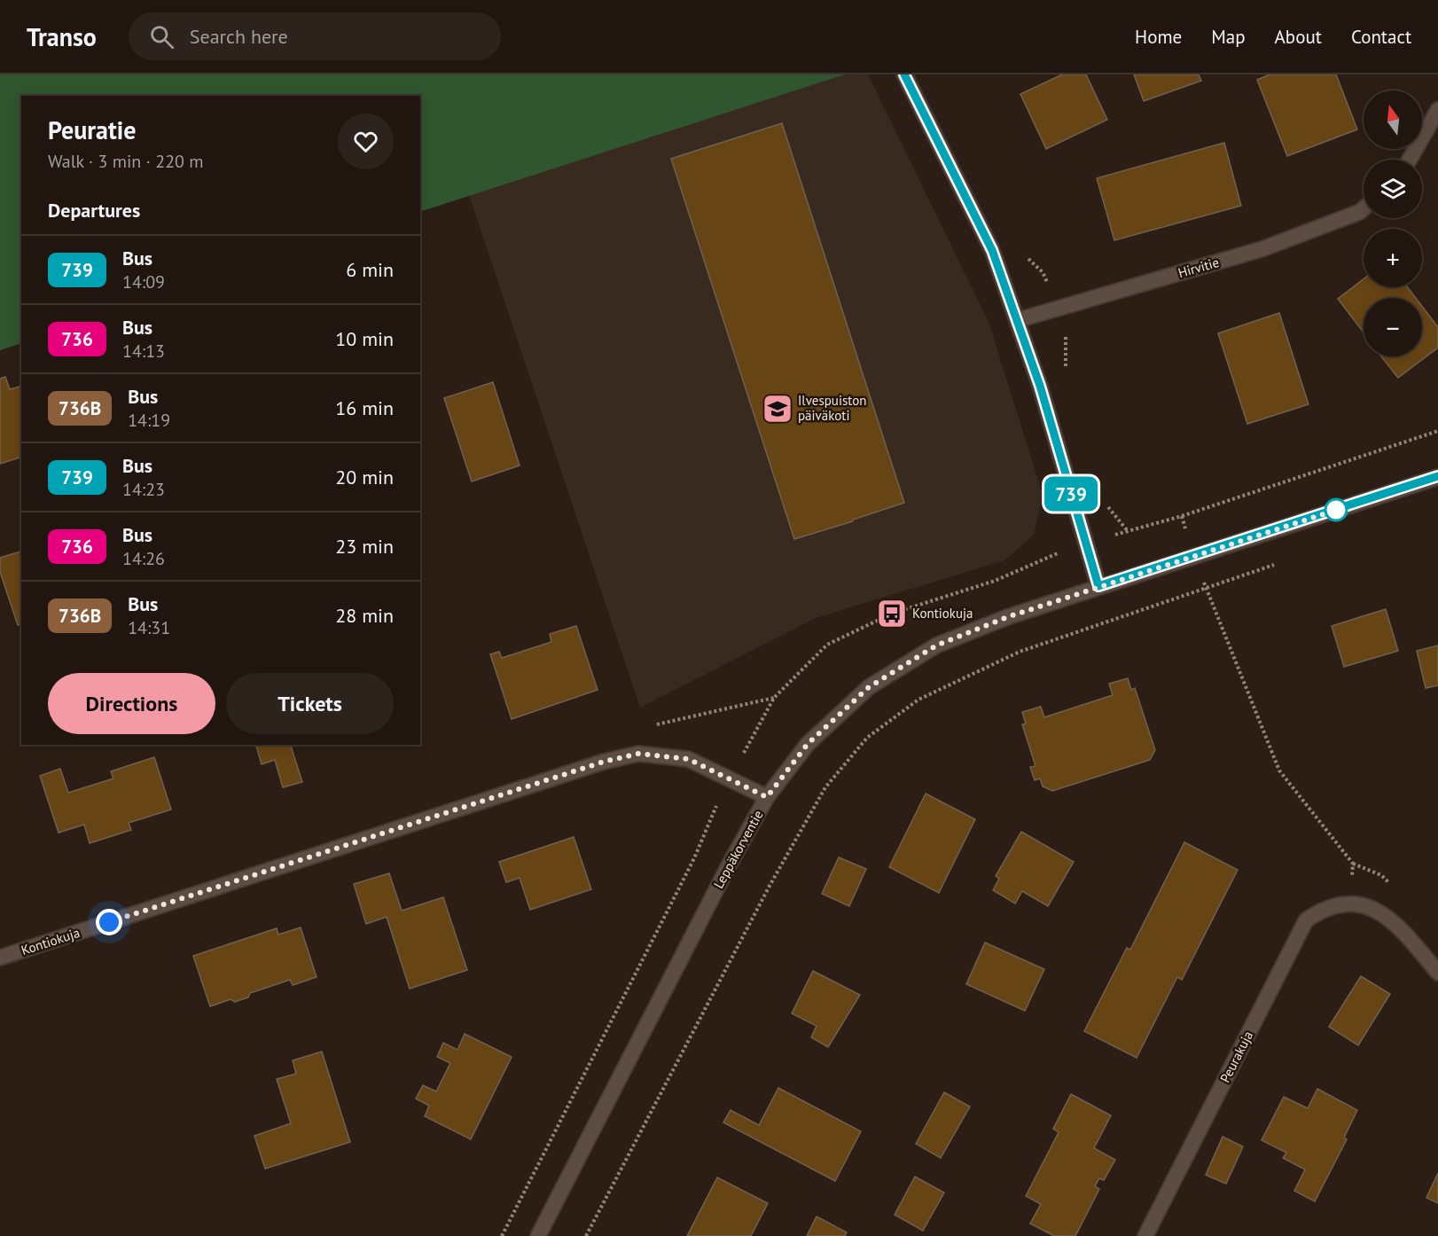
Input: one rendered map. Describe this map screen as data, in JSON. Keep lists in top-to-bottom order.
{
  "streets": {
    "street": [
      "Hirvitie",
      "Leppäkorventie",
      "Kontiokuja",
      "Peurakuja"
    ]
  },
  "crossings": [
    ["Leppäkorventie", "Kontiokuja"]
  ],
  "places": {
    "school or university": ["Ilvespuiston päiväkoti"],
    "bus stop": ["Kontiokuja"]
  },
  "lines": ["bus line 739"],
  "north": "top",
  "page": {
    "header": "Transo",
    "search": "Search here",
    "nav": [
      "Home",
      "Map",
      "About",
      "Contact"
    ],
    "on_map": "739",
    "map_buttons": ["+", "−"],
    "heading": [
      ["Peuratie", "Walk · 3 min · 220 m"],
      "Departures"
    ],
    "list": [
      {
        "mark": "739",
        "name": "Bus",
        "note": "14:09",
        "value": "6 min"
      },
      {
        "mark": "736",
        "name": "Bus",
        "note": "14:13",
        "value": "10 min"
      },
      {
        "mark": "736B",
        "name": "Bus",
        "note": "14:19",
        "value": "16 min"
      },
      {
        "mark": "739",
        "name": "Bus",
        "note": "14:23",
        "value": "20 min"
      },
      {
        "mark": "736",
        "name": "Bus",
        "note": "14:26",
        "value": "23 min"
      },
      {
        "mark": "736B",
        "name": "Bus",
        "note": "14:31",
        "value": "28 min"
      }
    ],
    "buttons": ["Directions", "Tickets"]
  }
}
